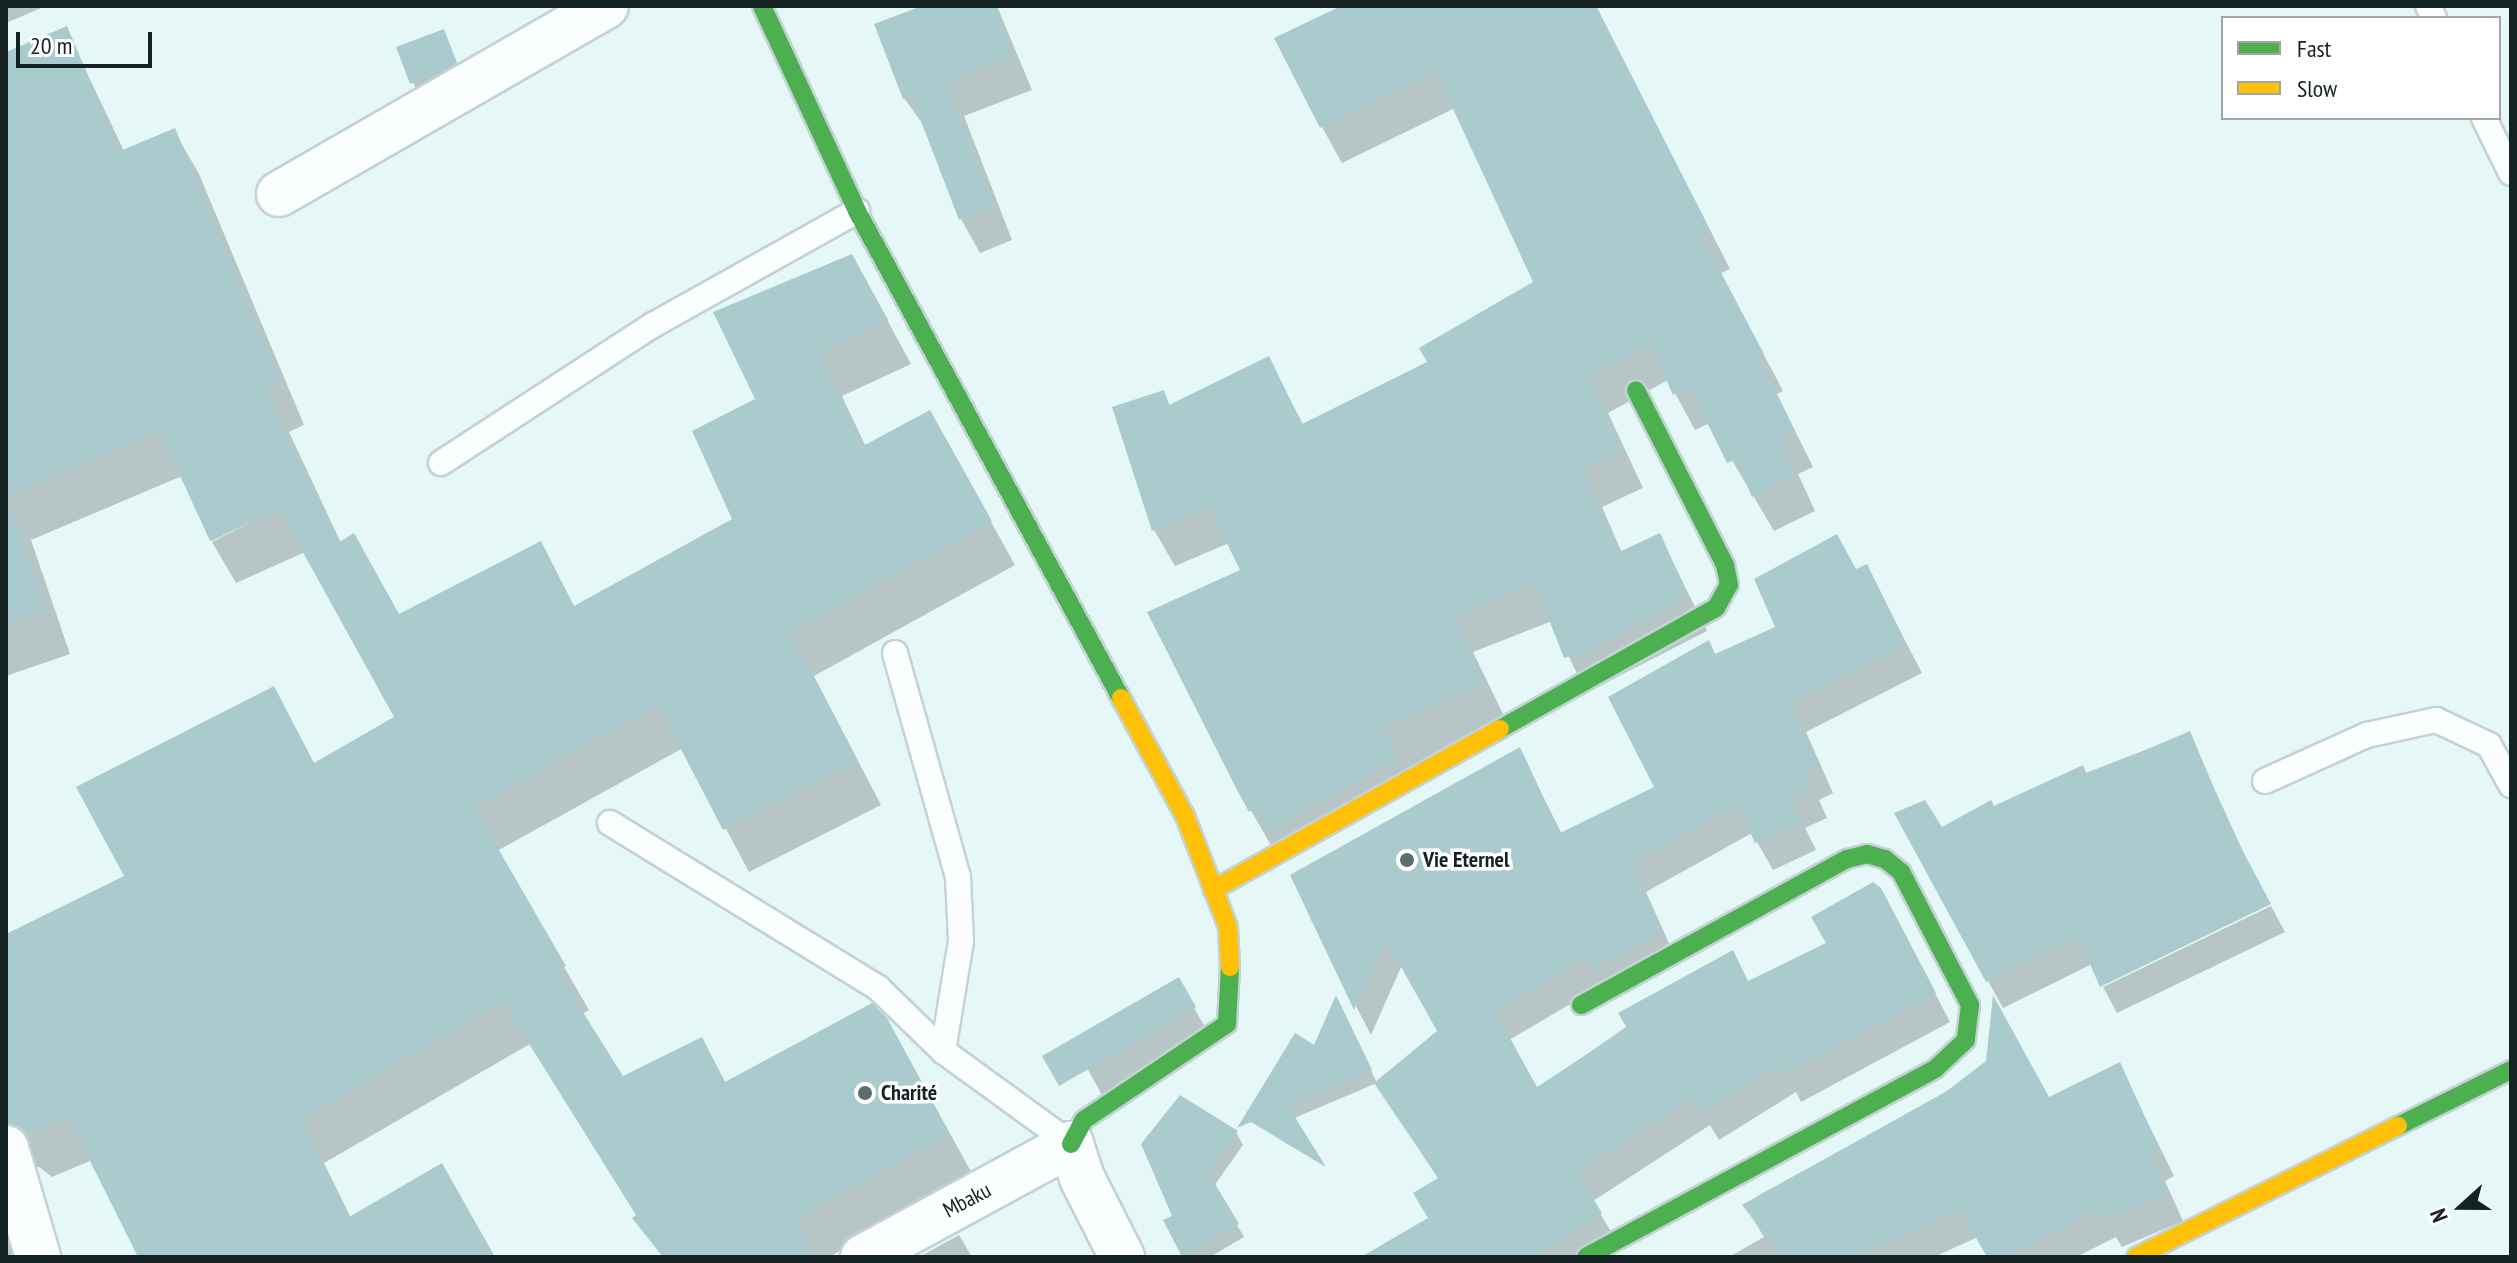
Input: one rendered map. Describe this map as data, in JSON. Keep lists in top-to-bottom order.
{
  "streets": {
    "street": ["Mbaku"]
  },
  "places": ["Vie Eternel", "Charité"],
  "legend": ["Fast", "Slow"],
  "scale_bar": "20 m",
  "north": "left"
}
